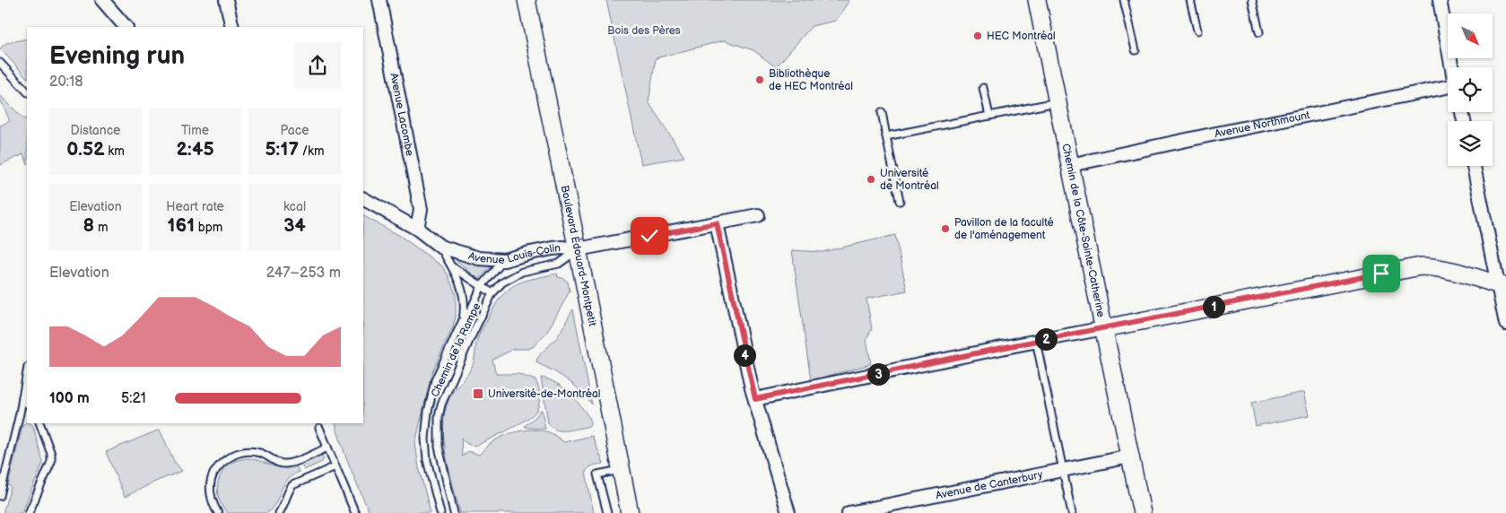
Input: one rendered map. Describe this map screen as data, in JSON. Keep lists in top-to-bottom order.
{
  "streets": {
    "street": [
      "Avenue Lacombe",
      "Avenue Northmount",
      "Chemin de la Côte-Sainte-Catherine",
      "Avenue Louis-Colin",
      "Boulevard Édouard-Montpetit",
      "Avenue de Canterbury"
    ],
    "lane": ["Chemin de la Rampe"]
  },
  "crossings": [
    ["Avenue Lacombe", "Avenue Louis-Colin"],
    ["Avenue Northmount", "Chemin de la Côte-Sainte-Catherine"],
    ["Chemin de la Côte-Sainte-Catherine", "Avenue de Canterbury"],
    ["Avenue Louis-Colin", "Boulevard Édouard-Montpetit"],
    ["Avenue Louis-Colin", "Chemin de la Rampe"],
    ["Boulevard Édouard-Montpetit", "Chemin de la Rampe"]
  ],
  "parks": ["Bois des Pères"],
  "places": {
    "other": [
      "HEC Montréal",
      "Bibliothèque de HEC Montréal",
      "Université de Montréal",
      "Pavillon de la faculté de l'aménagement"
    ],
    "transit": ["Université-de-Montréal"]
  },
  "north": "bottom right",
  "page": {
    "heading": ["Evening run", "20:18"],
    "stats": [
      ["Distance", "0.52 km"],
      ["Time", "2:45"],
      ["Pace", "5:17 /km"],
      ["Elevation", "8 m"],
      ["Heart rate", "161 bpm"],
      ["kcal", "34"]
    ],
    "chart": ["Elevation", "247–253 m"],
    "pins": [
      "1",
      "2",
      "4",
      "3"
    ],
    "list": [
      {
        "name": "100 m",
        "note": "5:21"
      }
    ]
  }
}
